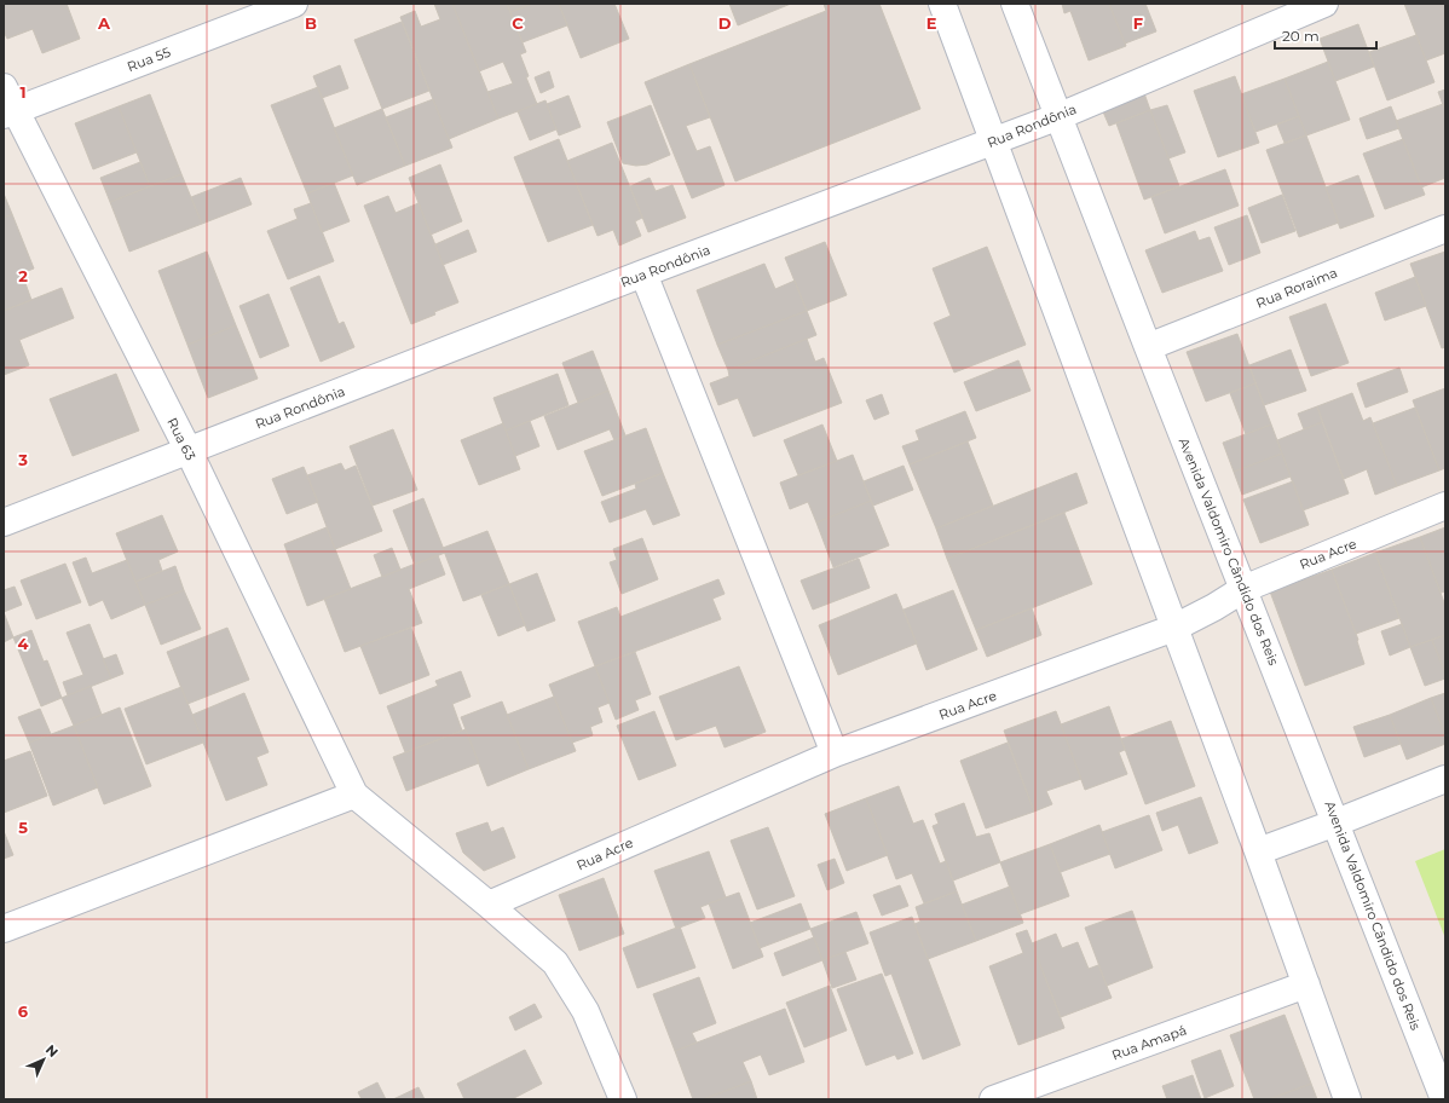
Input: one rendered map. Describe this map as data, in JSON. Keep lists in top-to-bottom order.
{
  "streets": {
    "street": [
      "Rua 55",
      "Rua Rondônia",
      "Rua Roraima",
      "Rua 63",
      "Avenida Valdomiro Cândido dos Reis",
      "Rua Acre",
      "Rua Amapá"
    ]
  },
  "crossings": [
    ["Rua 55", "Rua 63"],
    ["Rua Rondônia", "Rua 63"],
    ["Rua Rondônia", "Avenida Valdomiro Cândido dos Reis"],
    ["Rua Roraima", "Avenida Valdomiro Cândido dos Reis"],
    ["Avenida Valdomiro Cândido dos Reis", "Rua Acre"]
  ],
  "scale_bar": "20 m",
  "north": "top right",
  "grid": {
    "columns": [
      "A",
      "B",
      "C",
      "D",
      "E",
      "F"
    ],
    "rows": [
      "1",
      "2",
      "3",
      "4",
      "5",
      "6"
    ]
  }
}
